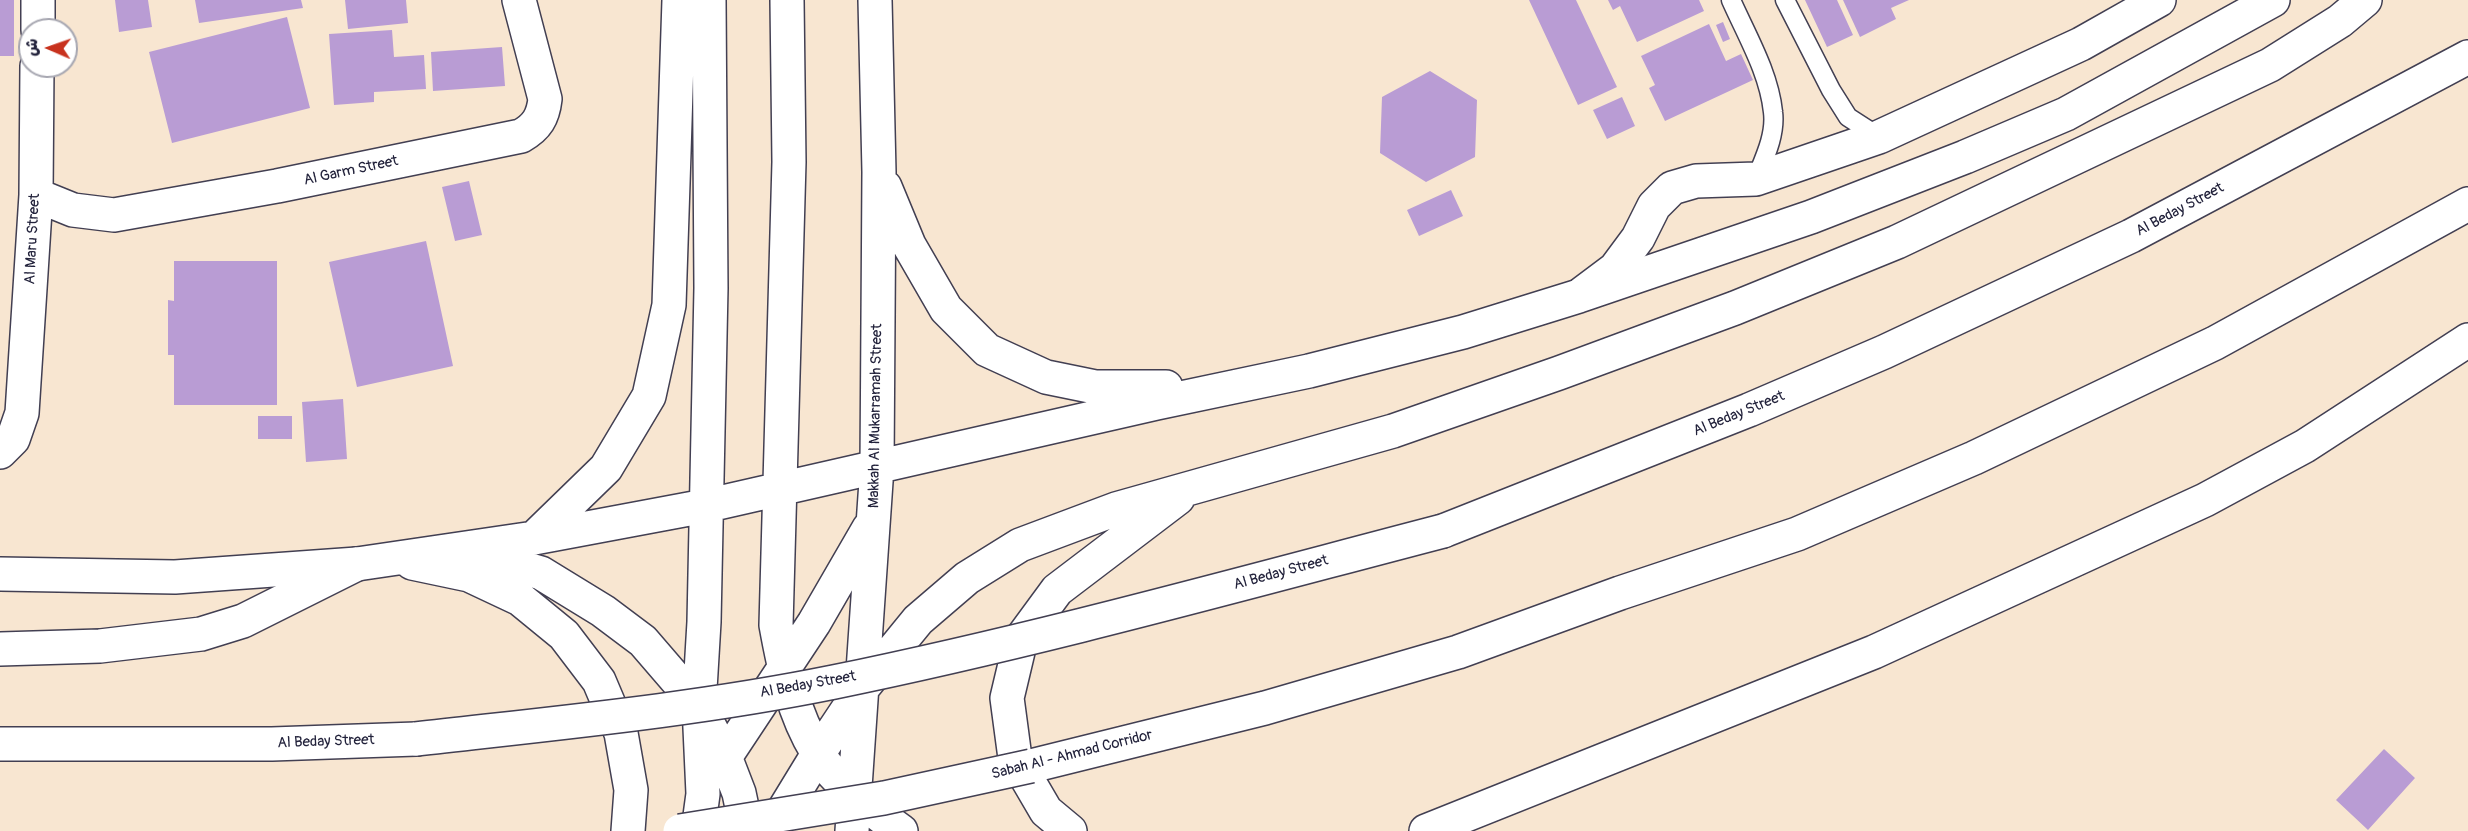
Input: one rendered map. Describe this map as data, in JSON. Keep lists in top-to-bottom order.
{
  "streets": {
    "main road": [
      "Al Garm Street",
      "Al Beday Street",
      "Al Maru Street",
      "Makkah Al Mukarramah Street",
      "Sabah Al - Ahmad Corridor"
    ]
  },
  "crossings": [
    ["Al Garm Street", "Al Maru Street"]
  ],
  "north": "left"
}
